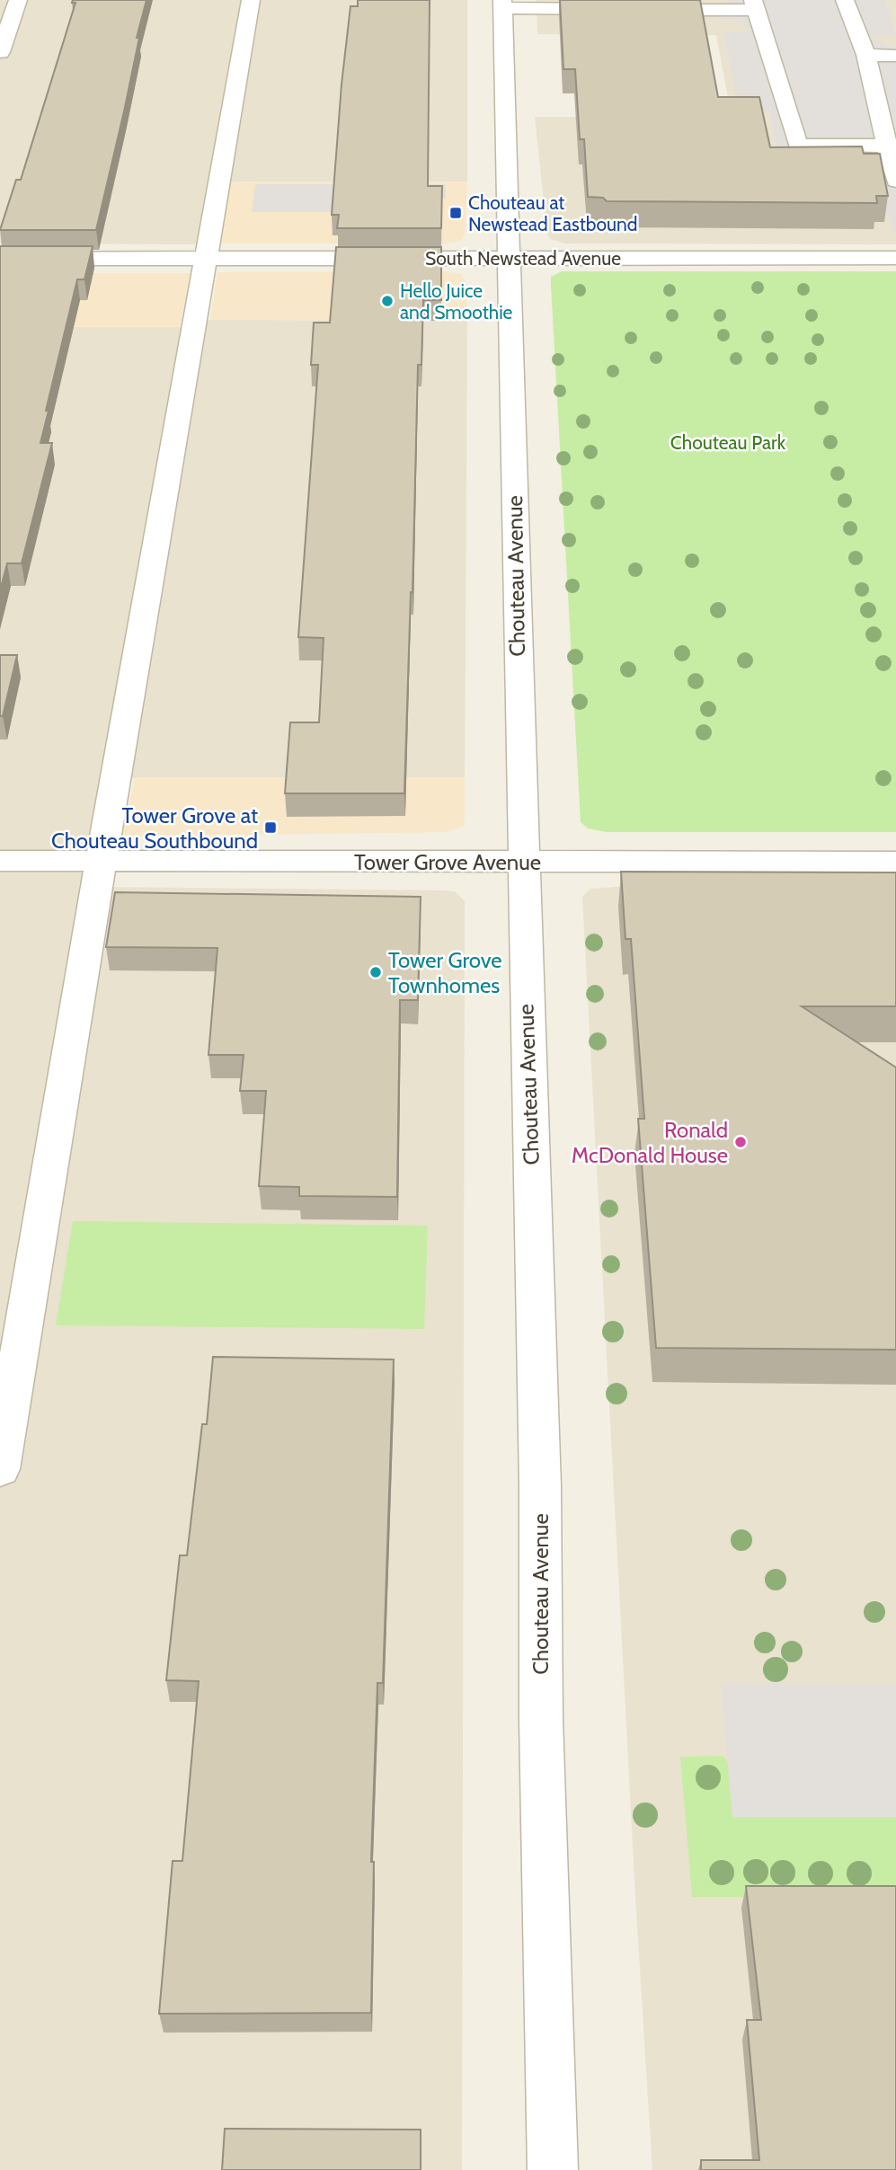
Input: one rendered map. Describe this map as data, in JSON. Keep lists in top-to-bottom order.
{
  "streets": {
    "street": ["South Newstead Avenue", "Chouteau Avenue", "Tower Grove Avenue"]
  },
  "crossings": [
    ["South Newstead Avenue", "Chouteau Avenue"],
    ["Chouteau Avenue", "Tower Grove Avenue"]
  ],
  "parks": ["Chouteau Park"],
  "places": {
    "transit": ["Chouteau at Newstead Eastbound", "Tower Grove at Chouteau Southbound"],
    "other": ["Hello Juice and Smoothie", "Tower Grove Townhomes", "Ronald McDonald House"]
  }
}
